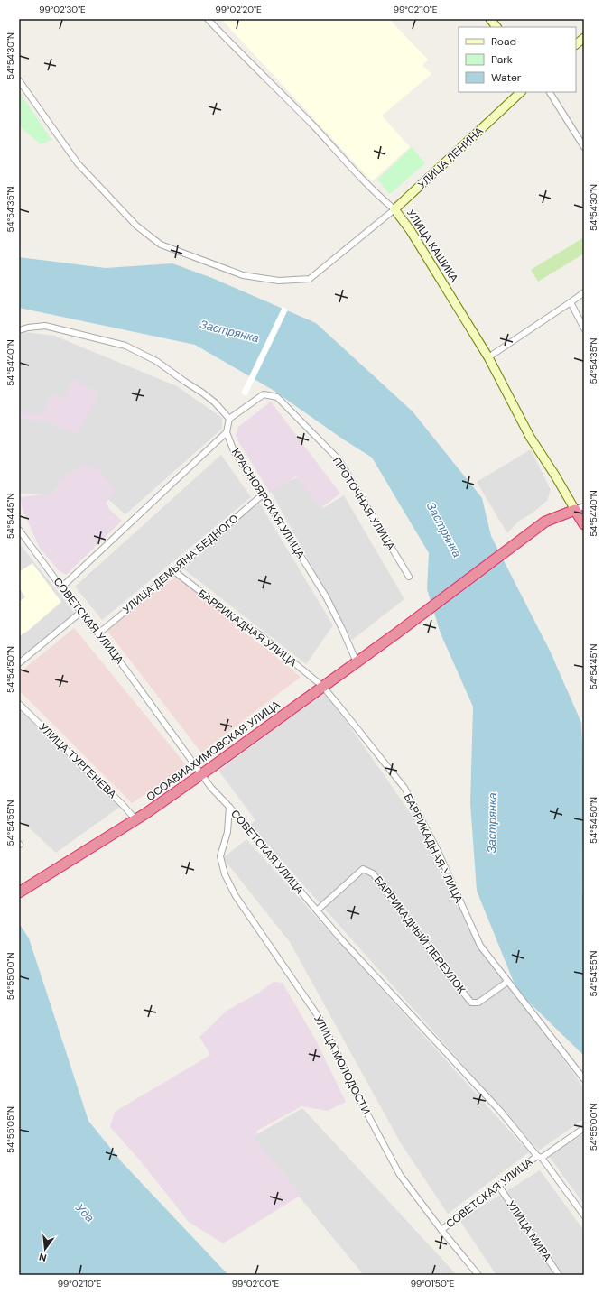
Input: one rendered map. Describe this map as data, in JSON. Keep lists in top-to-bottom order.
{
  "streets": {
    "highway": ["УЛИЦА КАШИКА", "ОСОАВИАХИМОВСКАЯ УЛИЦА"],
    "street": [
      "УЛИЦА ЛЕНИНА",
      "КРАСНОЯРСКАЯ УЛИЦА",
      "ПРОТОЧНАЯ УЛИЦА",
      "УЛИЦА ДЕМЬЯНА БЕДНОГО",
      "СОВЕТСКАЯ УЛИЦА",
      "БАРРИКАДНАЯ УЛИЦА",
      "УЛИЦА ТУРГЕНЕВА",
      "БАРРИКАДНЫЙ ПЕРЕУЛОК",
      "УЛИЦА МОЛОДОСТИ",
      "УЛИЦА МИРА"
    ]
  },
  "crossings": [
    ["УЛИЦА ЛЕНИНА", "УЛИЦА КАШИКА"],
    ["УЛИЦА КАШИКА", "ОСОАВИАХИМОВСКАЯ УЛИЦА"],
    ["КРАСНОЯРСКАЯ УЛИЦА", "УЛИЦА ДЕМЬЯНА БЕДНОГО"],
    ["КРАСНОЯРСКАЯ УЛИЦА", "ОСОАВИАХИМОВСКАЯ УЛИЦА"],
    ["УЛИЦА ДЕМЬЯНА БЕДНОГО", "СОВЕТСКАЯ УЛИЦА"],
    ["УЛИЦА ДЕМЬЯНА БЕДНОГО", "БАРРИКАДНАЯ УЛИЦА"],
    ["СОВЕТСКАЯ УЛИЦА", "ОСОАВИАХИМОВСКАЯ УЛИЦА"],
    ["СОВЕТСКАЯ УЛИЦА", "БАРРИКАДНЫЙ ПЕРЕУЛОК"],
    ["СОВЕТСКАЯ УЛИЦА", "УЛИЦА МОЛОДОСТИ"],
    ["СОВЕТСКАЯ УЛИЦА", "УЛИЦА МИРА"],
    ["БАРРИКАДНАЯ УЛИЦА", "ОСОАВИАХИМОВСКАЯ УЛИЦА"],
    ["БАРРИКАДНАЯ УЛИЦА", "БАРРИКАДНЫЙ ПЕРЕУЛОК"],
    ["ОСОАВИАХИМОВСКАЯ УЛИЦА", "УЛИЦА ТУРГЕНЕВА"]
  ],
  "water": ["Застрянка", "Уда"],
  "legend": ["Road", "Park", "Water"],
  "north": "bottom",
  "coordinates": [
    "99°02'30\"E",
    "99°02'20\"E",
    "99°02'10\"E",
    "54°54'30\"N",
    "54°54'35\"N",
    "54°54'40\"N",
    "54°54'45\"N",
    "54°54'50\"N",
    "54°54'55\"N",
    "54°55'00\"N",
    "54°55'05\"N",
    "99°02'00\"E",
    "99°01'50\"E"
  ]
}
